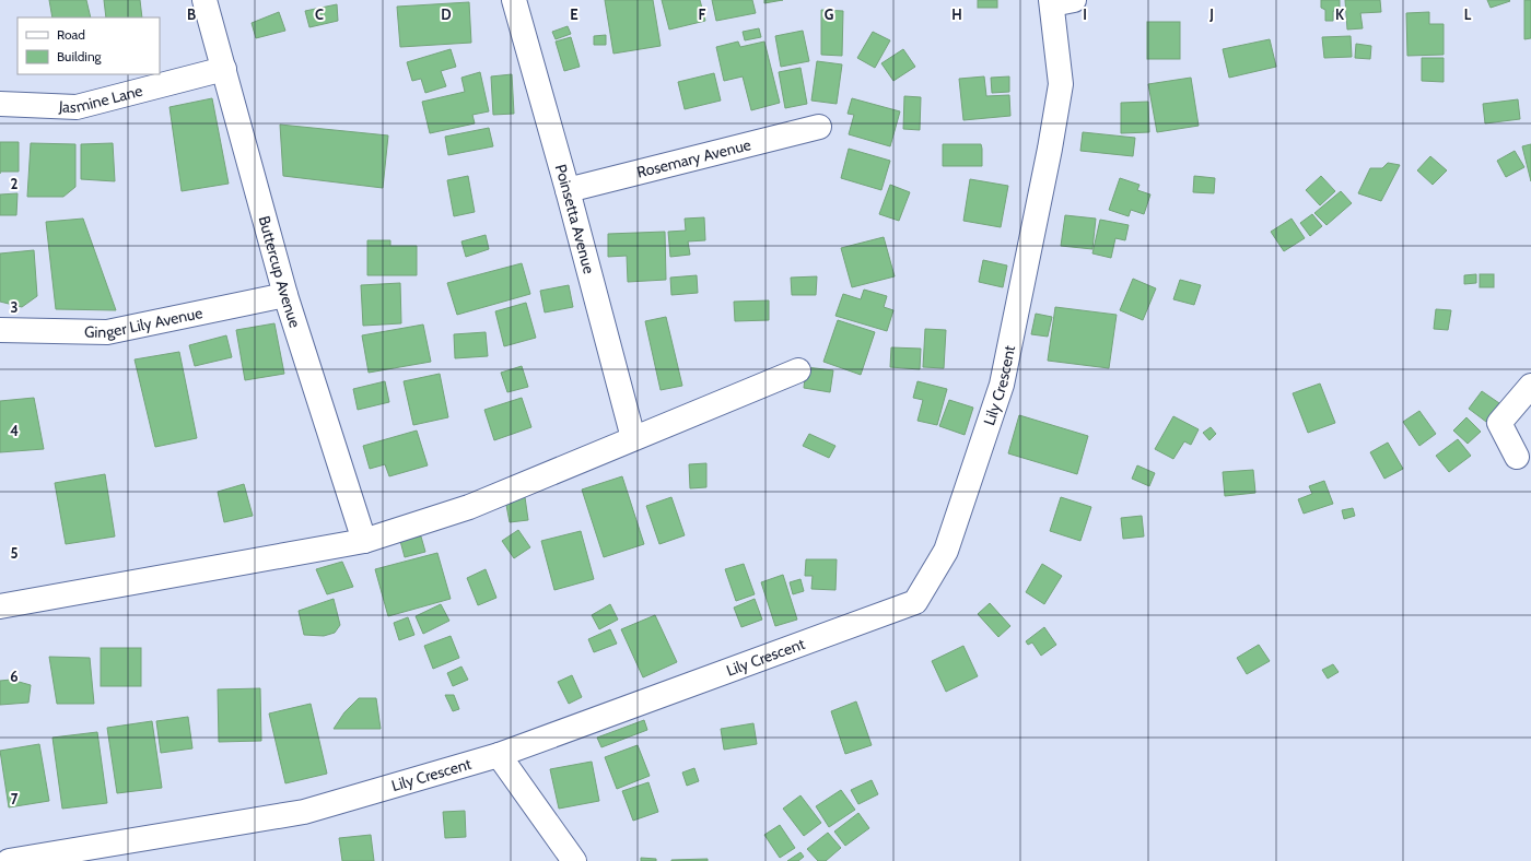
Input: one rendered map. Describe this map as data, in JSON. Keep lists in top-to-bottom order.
{
  "streets": {
    "street": [
      "Jasmine Lane",
      "Rosemary Avenue",
      "Poinsetta Avenue",
      "Buttercup Avenue",
      "Ginger Lily Avenue",
      "Lily Crescent"
    ]
  },
  "crossings": [
    ["Jasmine Lane", "Buttercup Avenue"],
    ["Rosemary Avenue", "Poinsetta Avenue"],
    ["Buttercup Avenue", "Ginger Lily Avenue"]
  ],
  "legend": ["Road", "Building"],
  "grid": {
    "columns": [
      "B",
      "C",
      "D",
      "E",
      "F",
      "G",
      "H",
      "I",
      "J",
      "K",
      "L"
    ],
    "rows": [
      "2",
      "3",
      "4",
      "5",
      "6",
      "7"
    ]
  }
}
